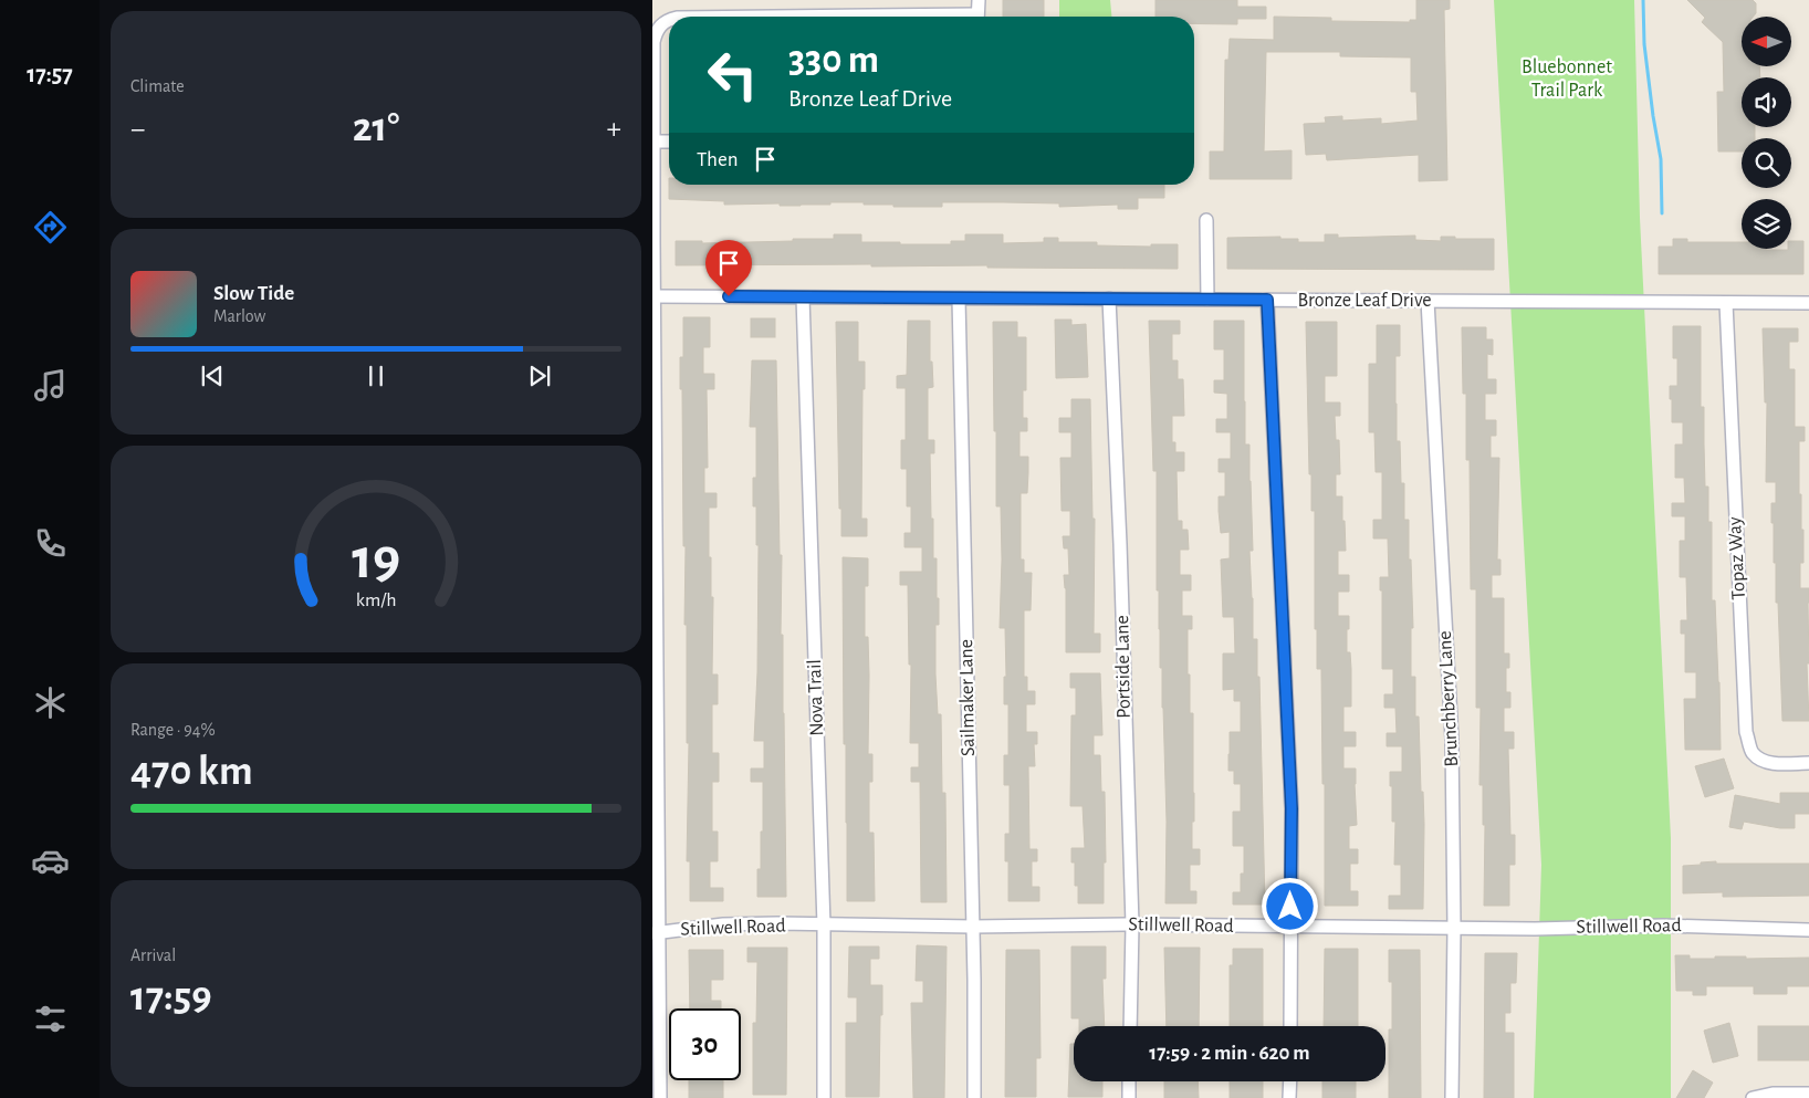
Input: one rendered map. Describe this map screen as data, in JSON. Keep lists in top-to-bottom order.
{
  "streets": {
    "street": [
      "Bronze Leaf Drive",
      "Topaz Way",
      "Portside Lane",
      "Nova Trail",
      "Sailmaker Lane",
      "Brunchberry Lane",
      "Stillwell Road"
    ]
  },
  "crossings": [
    ["Bronze Leaf Drive", "Topaz Way"],
    ["Bronze Leaf Drive", "Portside Lane"],
    ["Bronze Leaf Drive", "Nova Trail"],
    ["Bronze Leaf Drive", "Sailmaker Lane"],
    ["Bronze Leaf Drive", "Brunchberry Lane"],
    ["Portside Lane", "Stillwell Road"],
    ["Nova Trail", "Stillwell Road"],
    ["Sailmaker Lane", "Stillwell Road"],
    ["Brunchberry Lane", "Stillwell Road"]
  ],
  "parks": ["Bluebonnet Trail Park"],
  "north": "left",
  "page": {
    "tabs": "17:57",
    "tile": [
      "Climate",
      ["Range · 94%", "470 km"],
      ["Arrival", "17:59"]
    ],
    "turn": ["330 m", "Bronze Leaf Drive"],
    "heat": ["−", "21°", "+"],
    "then": "Then",
    "song": ["Slow Tide", "Marlow"],
    "limit": "30",
    "trip": "17:59 · 2 min · 620 m",
    "gauge": ["19", "km/h"]
  }
}
